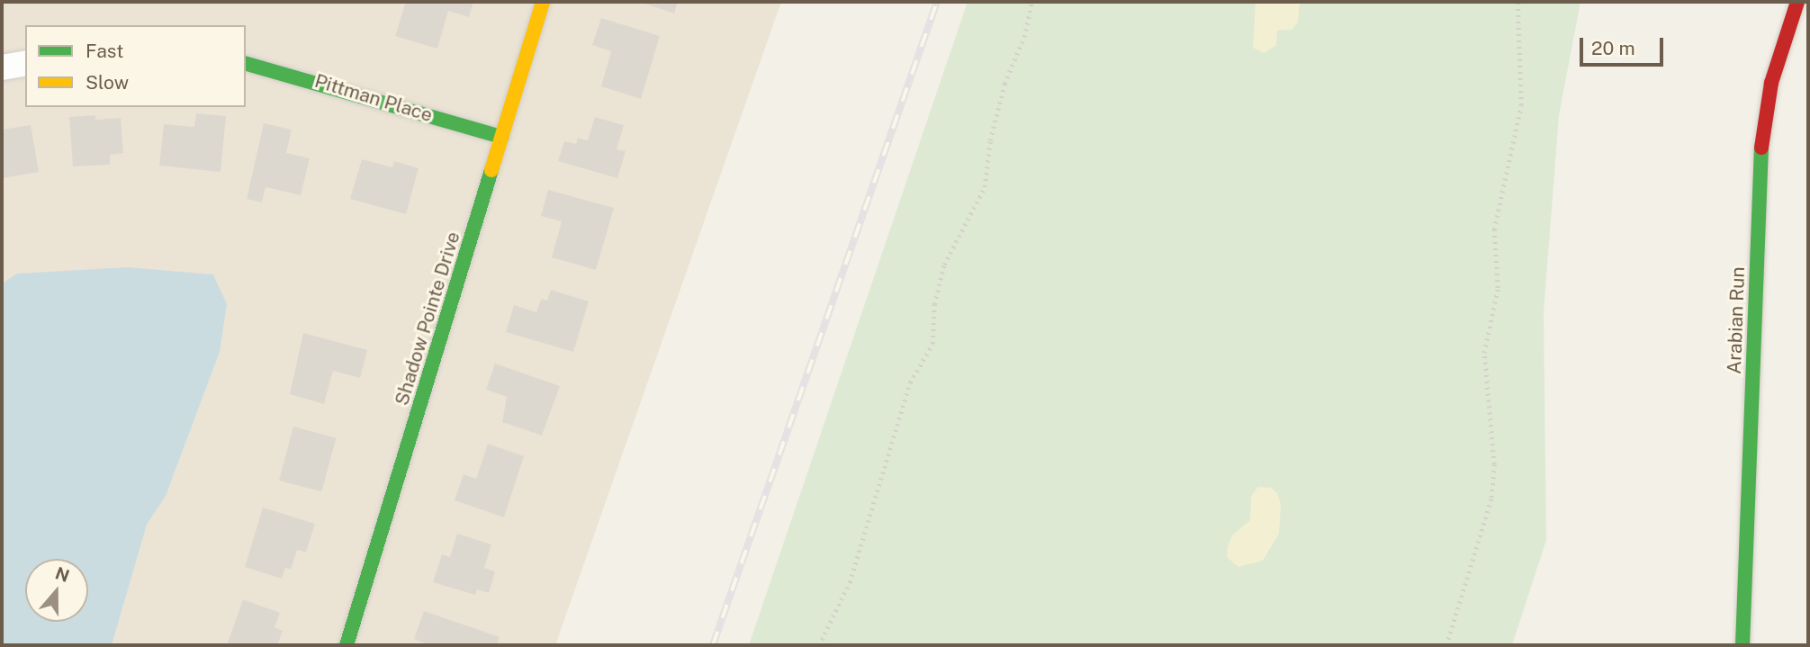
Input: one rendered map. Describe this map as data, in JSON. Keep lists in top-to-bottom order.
{
  "streets": {
    "street": ["Pittman Place", "Shadow Pointe Drive", "Arabian Run"]
  },
  "crossings": [
    ["Pittman Place", "Shadow Pointe Drive"]
  ],
  "legend": ["Fast", "Slow"],
  "scale_bar": "20 m",
  "north": "top"
}
